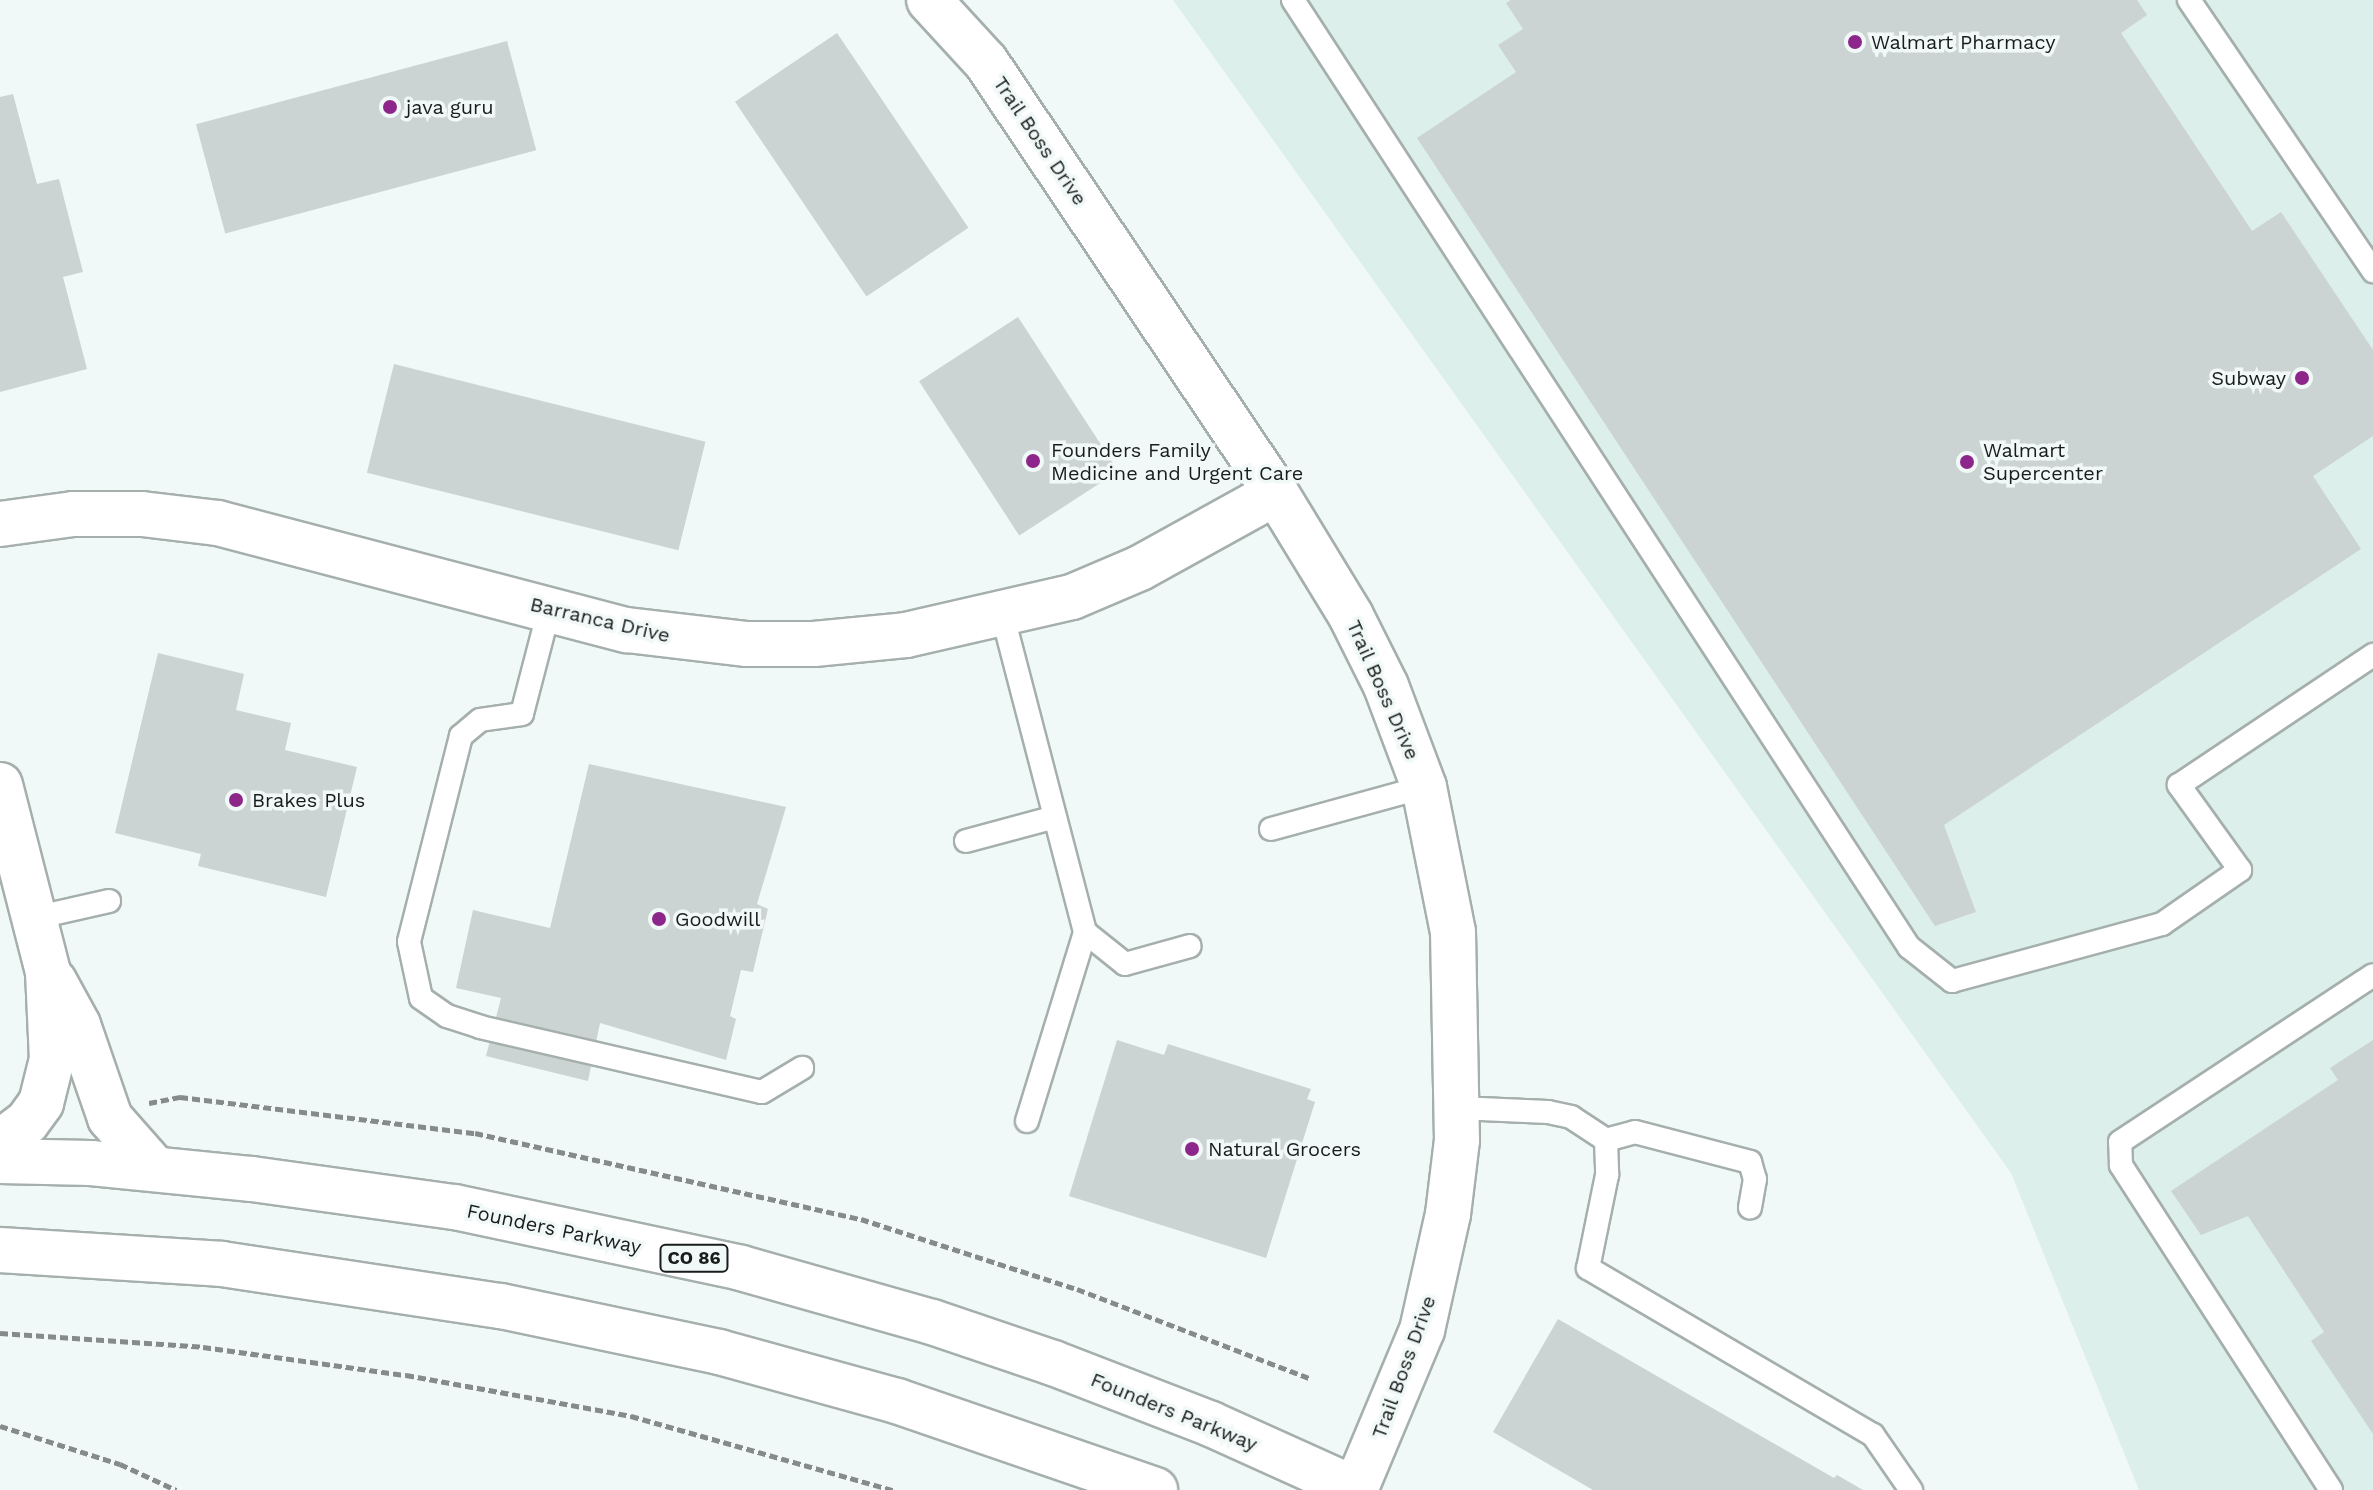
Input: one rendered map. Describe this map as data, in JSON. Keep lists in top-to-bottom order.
{
  "streets": {
    "main road": [
      "Trail Boss Drive",
      "Barranca Drive",
      "Founders Parkway",
      "CO 86"
    ]
  },
  "crossings": [
    ["Trail Boss Drive", "Barranca Drive"],
    ["Trail Boss Drive", "Founders Parkway"]
  ],
  "places": [
    "Walmart Pharmacy",
    "java guru",
    "Subway",
    "Founders Family Medicine and Urgent Care",
    "Walmart Supercenter",
    "Brakes Plus",
    "Goodwill",
    "Natural Grocers"
  ]
}
